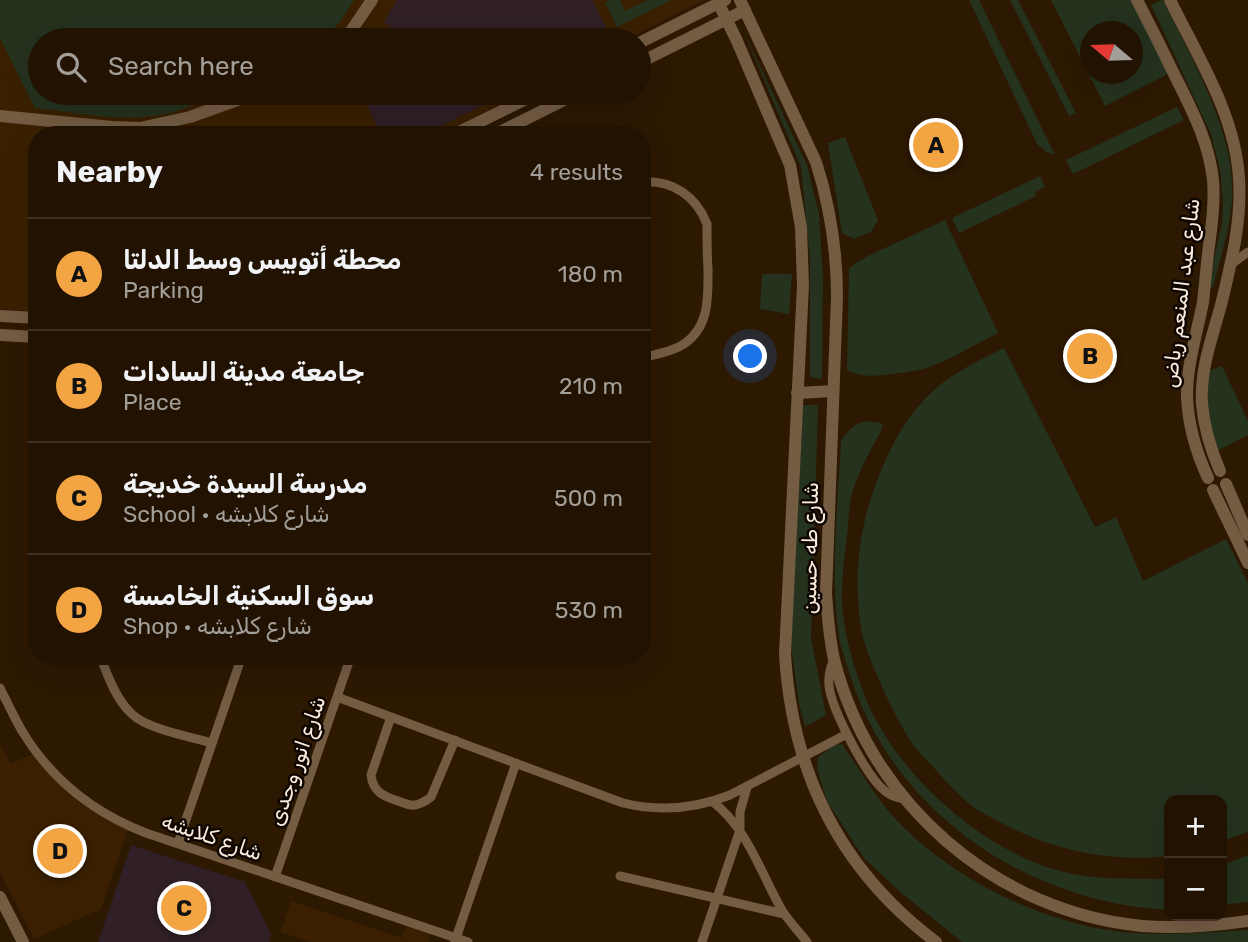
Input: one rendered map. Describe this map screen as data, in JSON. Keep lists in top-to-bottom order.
{
  "streets": {
    "main road": ["شارع عبد المنعم رياض", "شارع طه حسين"],
    "street": ["شارع انور وجدى", "شارع كلابشه"]
  },
  "crossings": [
    ["شارع انور وجدى", "شارع كلابشه"]
  ],
  "north": "left",
  "page": {
    "search": "Search here",
    "pins": [
      "A",
      "B",
      "D",
      "C"
    ],
    "heading": ["Nearby", "4 results"],
    "list": [
      {
        "mark": "A",
        "name": "محطة أتوبيس وسط الدلتا",
        "note": "Parking",
        "value": "180 m"
      },
      {
        "mark": "B",
        "name": "جامعة مدينة السادات",
        "note": "Place",
        "value": "210 m"
      },
      {
        "mark": "C",
        "name": "مدرسة السيدة خديجة",
        "note": "School · شارع كلابشه",
        "value": "500 m"
      },
      {
        "mark": "D",
        "name": "سوق السكنية الخامسة",
        "note": "Shop · شارع كلابشه",
        "value": "530 m"
      }
    ],
    "map_buttons": ["+", "−"]
  }
}
